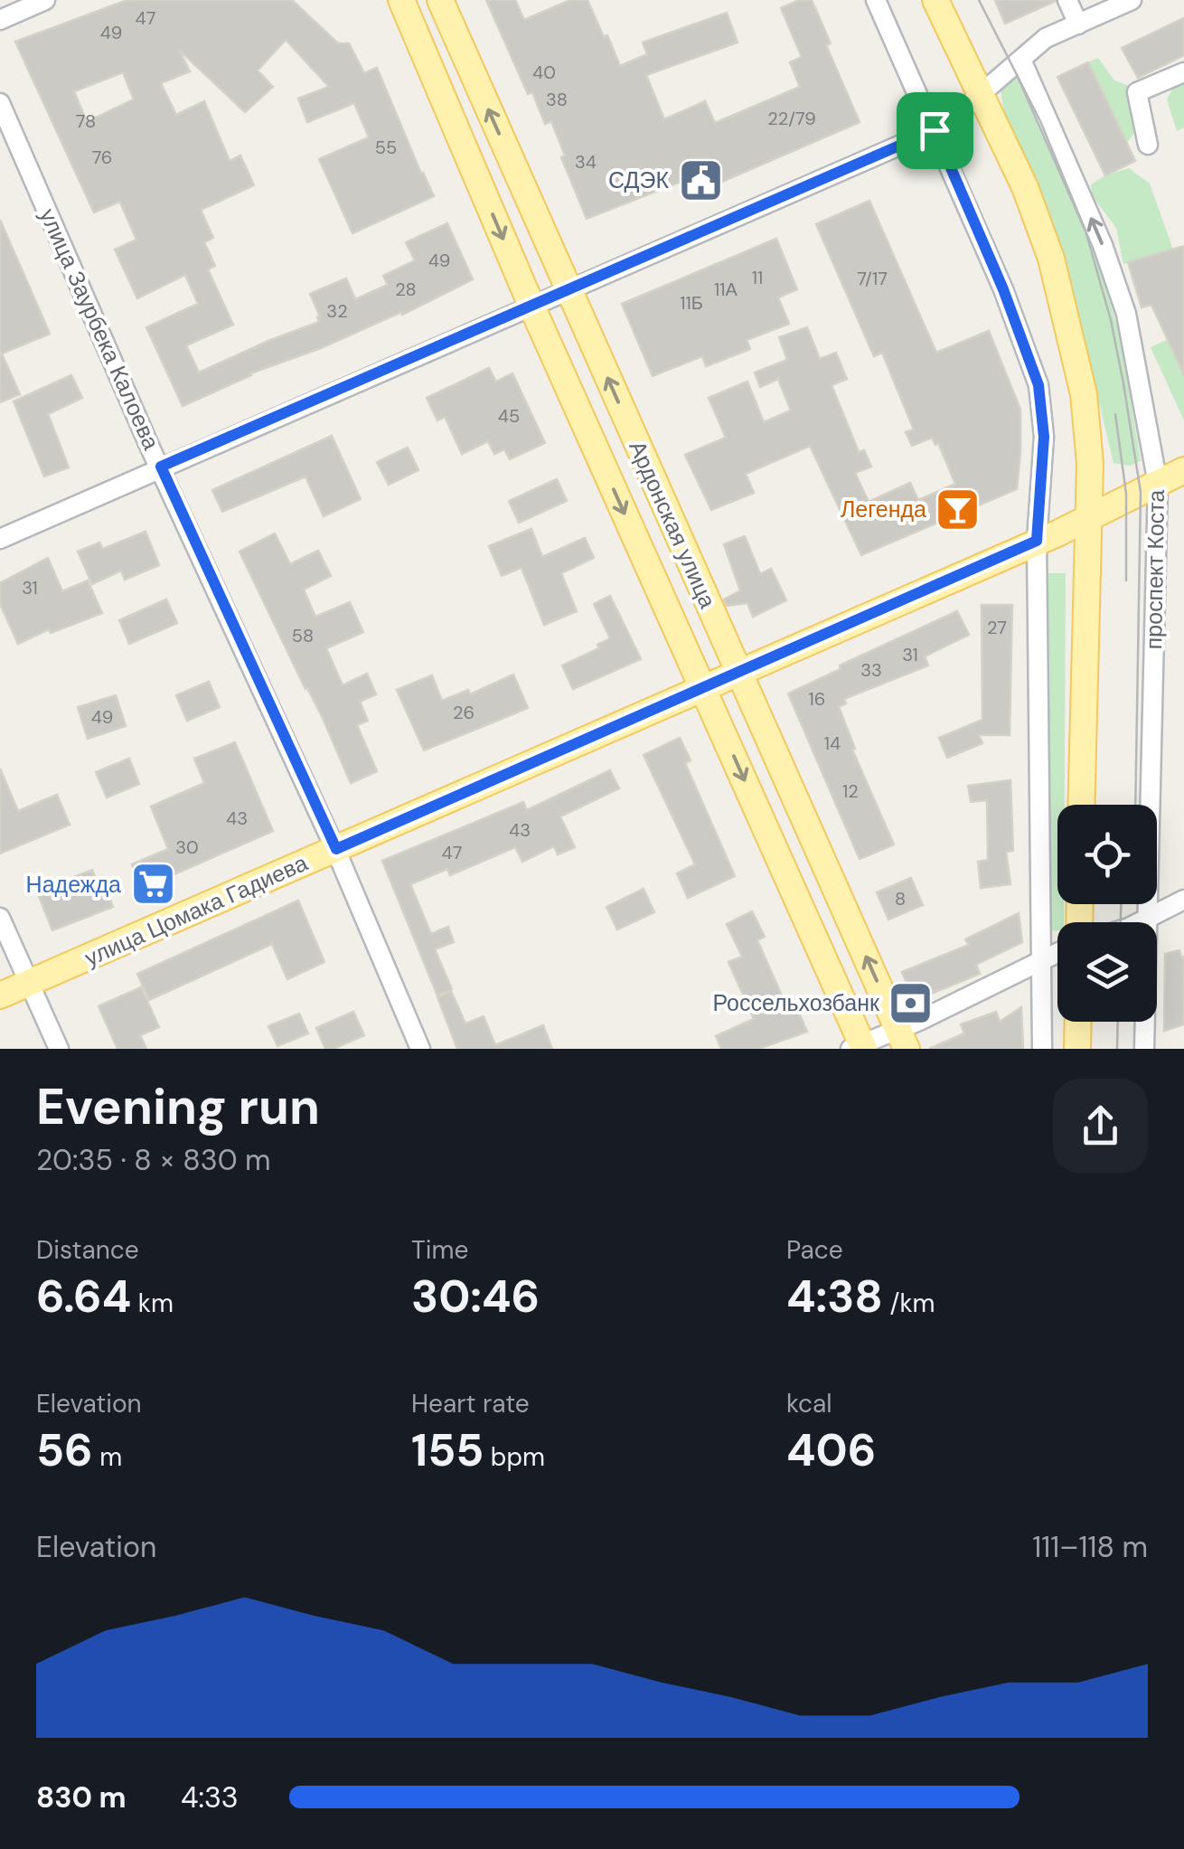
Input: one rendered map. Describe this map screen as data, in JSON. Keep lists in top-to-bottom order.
{
  "streets": {
    "main road": ["Ардонская улица", "улица Цомака Гадиева"],
    "street": ["улица Заурбека Калоева", "проспект Коста"]
  },
  "crossings": [
    ["улица Заурбека Калоева", "улица Цомака Гадиева"],
    ["Ардонская улица", "улица Цомака Гадиева"],
    ["проспект Коста", "улица Цомака Гадиева"]
  ],
  "places": {
    "public building": ["СДЭК"],
    "bar": ["Легенда"],
    "supermarket": ["Надежда"],
    "bank": ["Россельхозбанк"]
  },
  "house_numbers": [
    "47",
    "49",
    "40",
    "38",
    "22/79",
    "78",
    "55",
    "76",
    "34",
    "49",
    "11",
    "7/17",
    "28",
    "11А",
    "11Б",
    "32",
    "45",
    "31",
    "27",
    "58",
    "31",
    "33",
    "16",
    "26",
    "49",
    "14",
    "12",
    "43",
    "43",
    "30",
    "47",
    "8"
  ],
  "page": {
    "heading": ["Evening run", "20:35 · 8 × 830 m"],
    "stats": [
      ["Distance", "6.64 km"],
      ["Time", "30:46"],
      ["Pace", "4:38 /km"],
      ["Elevation", "56 m"],
      ["Heart rate", "155 bpm"],
      ["kcal", "406"]
    ],
    "chart": ["Elevation", "111–118 m"],
    "list": [
      {
        "name": "830 m",
        "note": "4:33"
      }
    ]
  }
}
